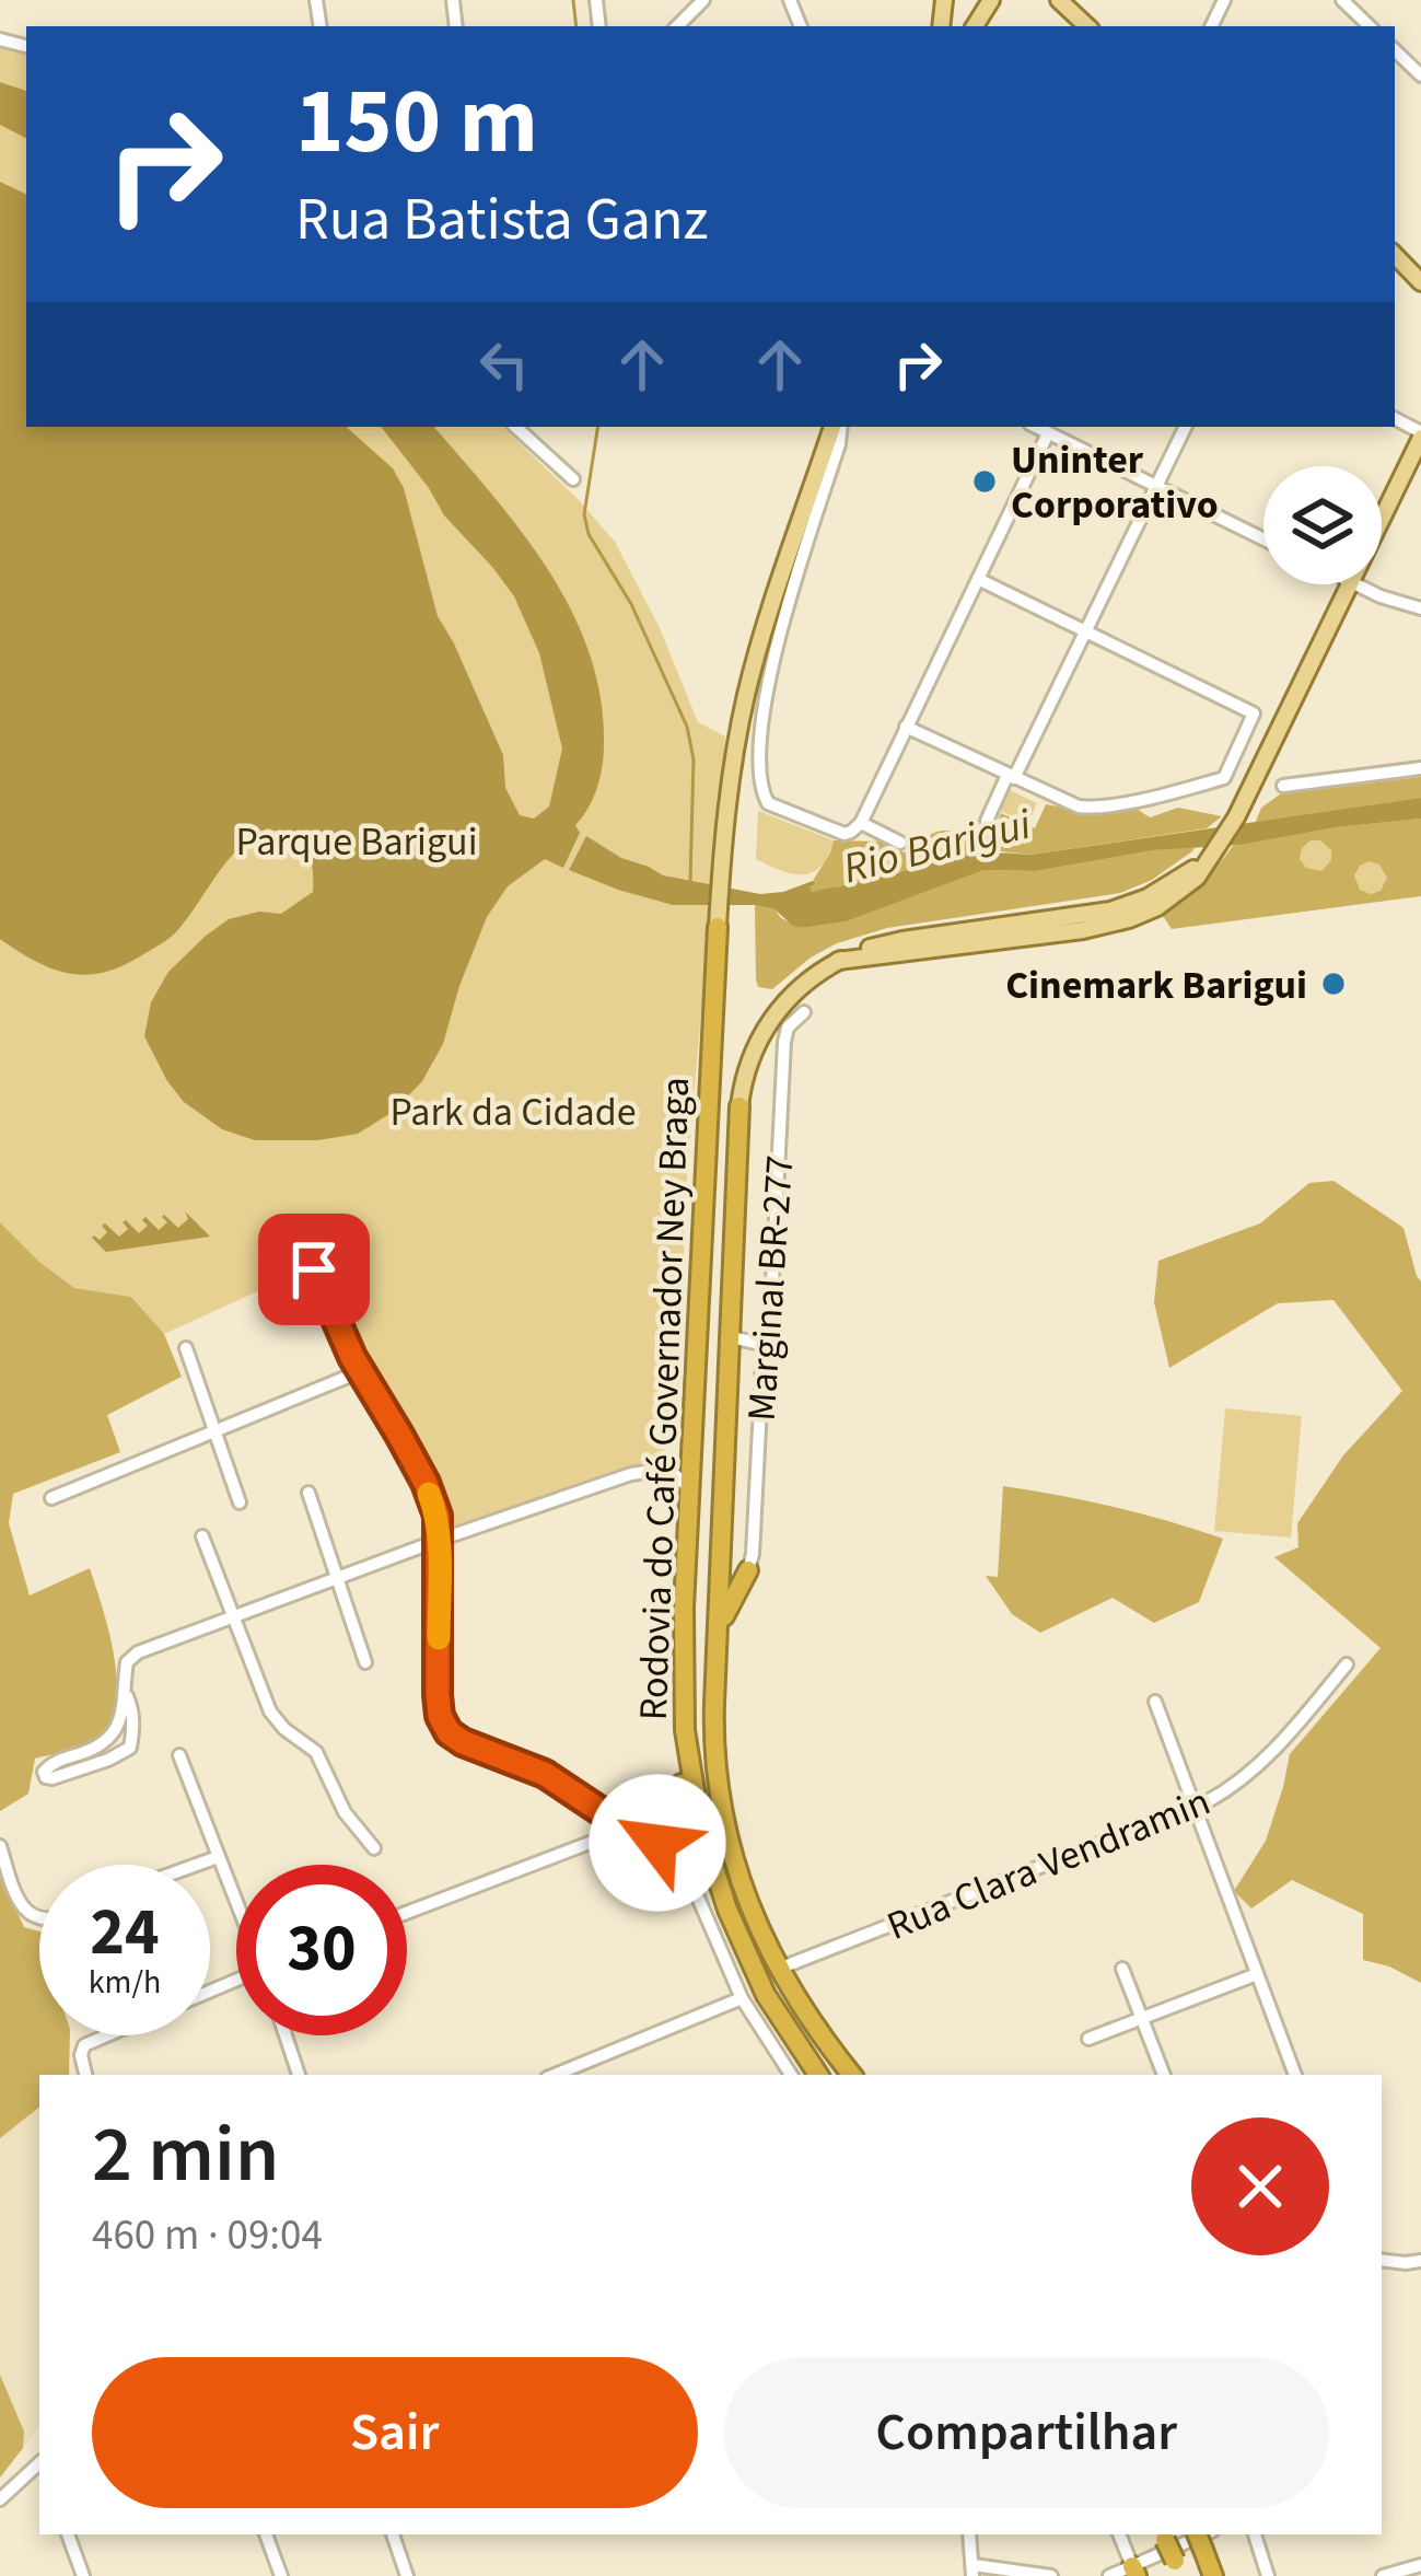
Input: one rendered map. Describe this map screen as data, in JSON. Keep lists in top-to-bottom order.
{
  "streets": {
    "highway": ["Rodovia do Café Governador Ney Braga"],
    "street": ["Marginal BR-277", "Rua Clara Vendramin"]
  },
  "crossings": [
    ["Rodovia do Café Governador Ney Braga", "Rua Clara Vendramin"]
  ],
  "water": ["Rio Barigui"],
  "parks": ["Parque Barigui", "Park da Cidade"],
  "places": ["Uninter Corporativo", "Cinemark Barigui"],
  "page": {
    "turn": ["150 m", "Rua Batista Ganz"],
    "speed": "24 km/h",
    "limit": "30",
    "heading": ["2 min", "460 m · 09:04"],
    "buttons": ["Sair", "Compartilhar"]
  }
}
